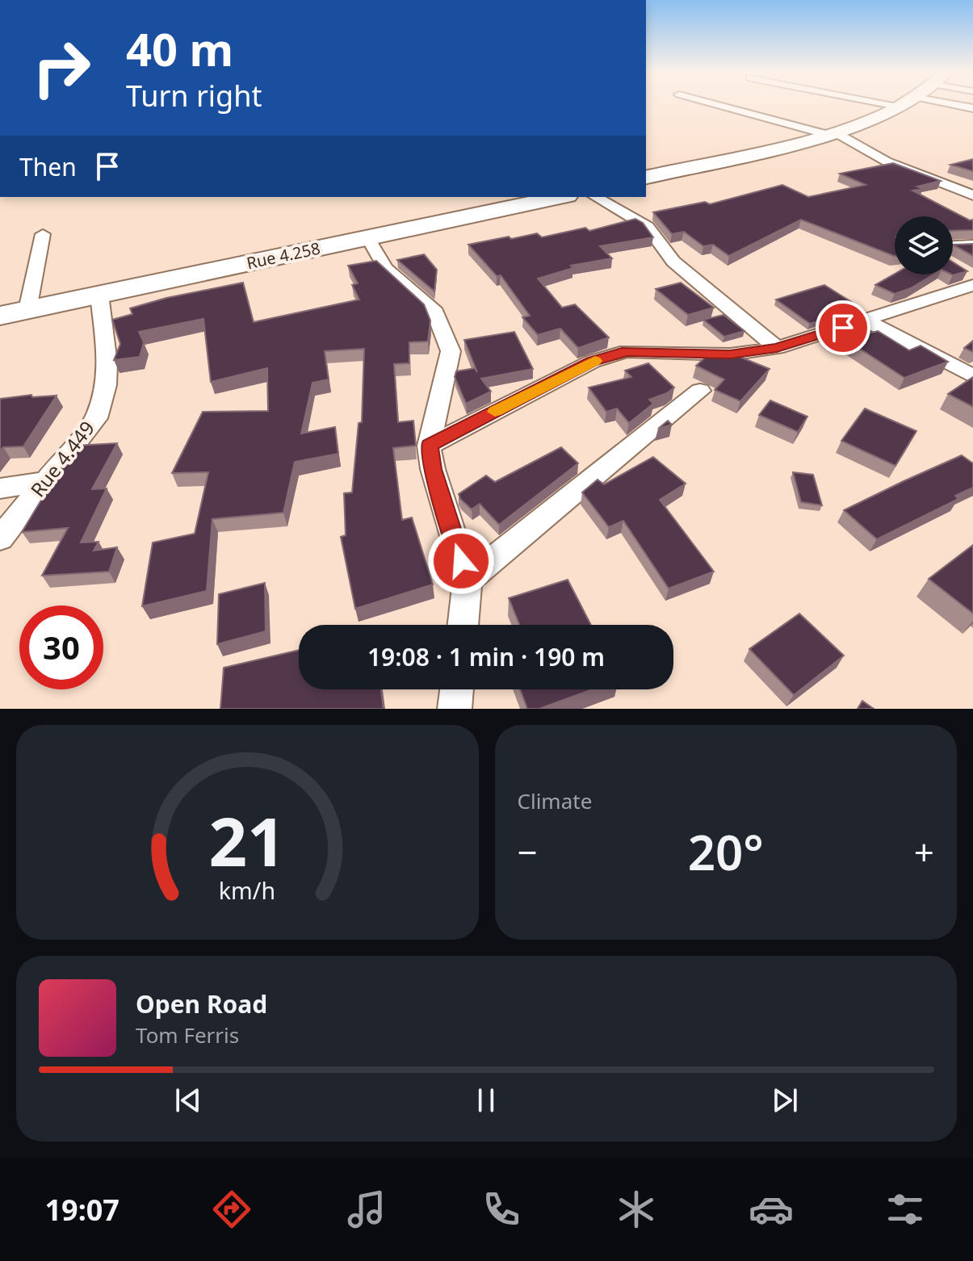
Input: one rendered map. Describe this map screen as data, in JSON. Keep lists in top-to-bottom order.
{
  "streets": {
    "highway": ["Rue 4.258"],
    "street": ["Rue 4.449"]
  },
  "crossings": [
    ["Rue 4.258", "Rue 4.449"]
  ],
  "page": {
    "turn": ["40 m", "Turn right"],
    "then": "Then",
    "limit": "30",
    "trip": "19:08 · 1 min · 190 m",
    "tile": "Climate",
    "heat": ["−", "20°", "+"],
    "song": ["Open Road", "Tom Ferris"],
    "tabs": "19:07",
    "gauge": ["21", "km/h"]
  }
}
